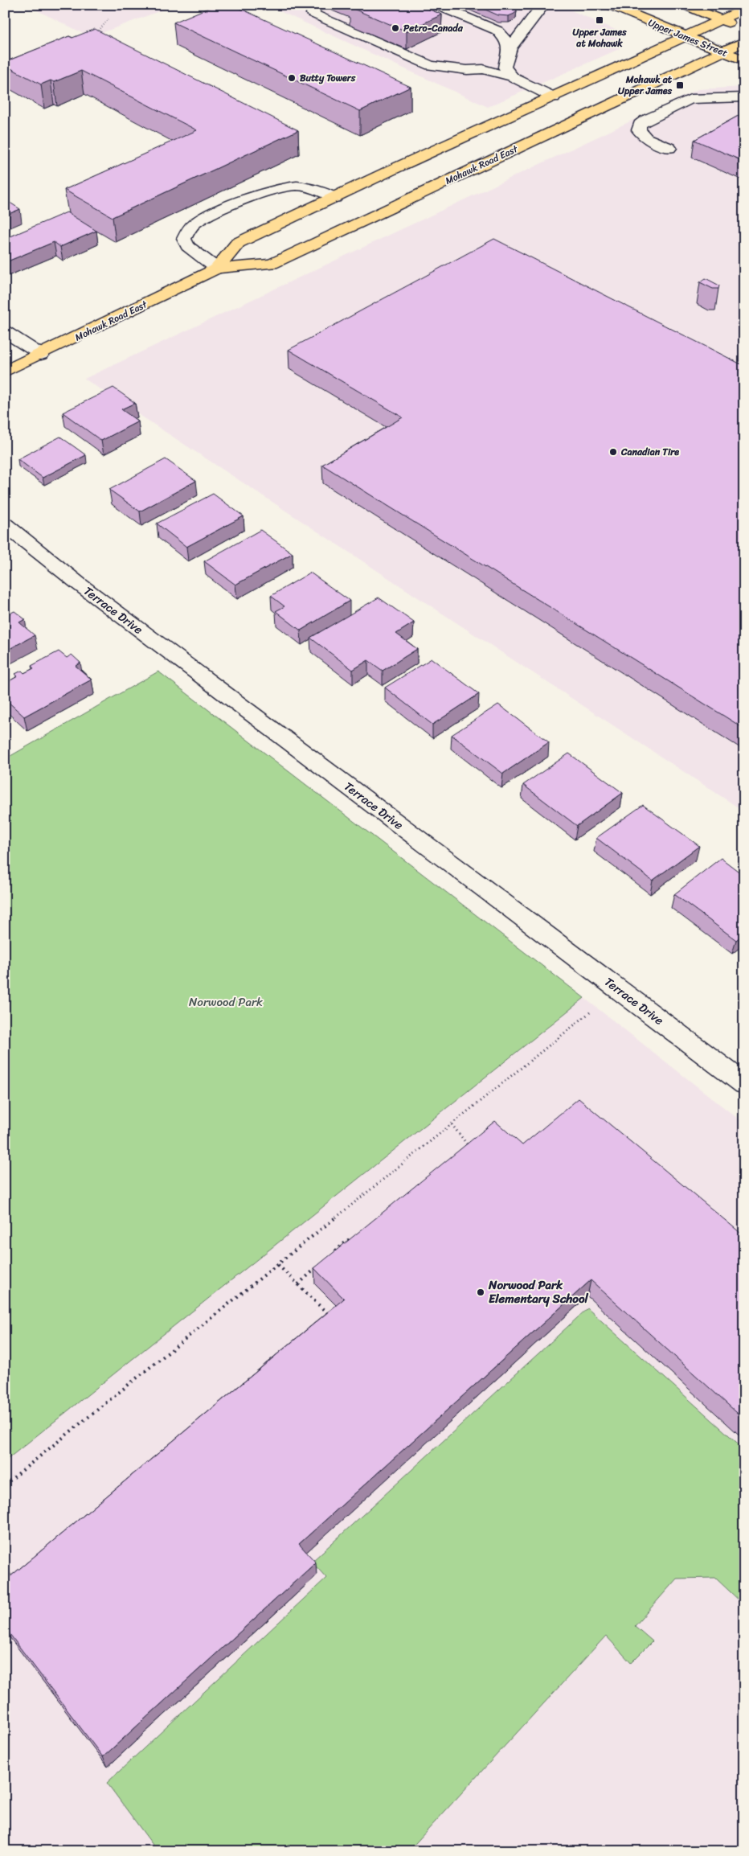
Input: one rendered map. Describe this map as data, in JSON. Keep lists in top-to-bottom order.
{
  "streets": {
    "main road": ["Upper James Street", "Mohawk Road East"],
    "street": ["Terrace Drive"]
  },
  "crossings": [
    ["Upper James Street", "Mohawk Road East"]
  ],
  "parks": ["Norwood Park"],
  "places": {
    "transit": ["Upper James at Mohawk", "Mohawk at Upper James"],
    "other": [
      "Petro-Canada",
      "Butty Towers",
      "Canadian Tire",
      "Norwood Park Elementary School"
    ]
  }
}
